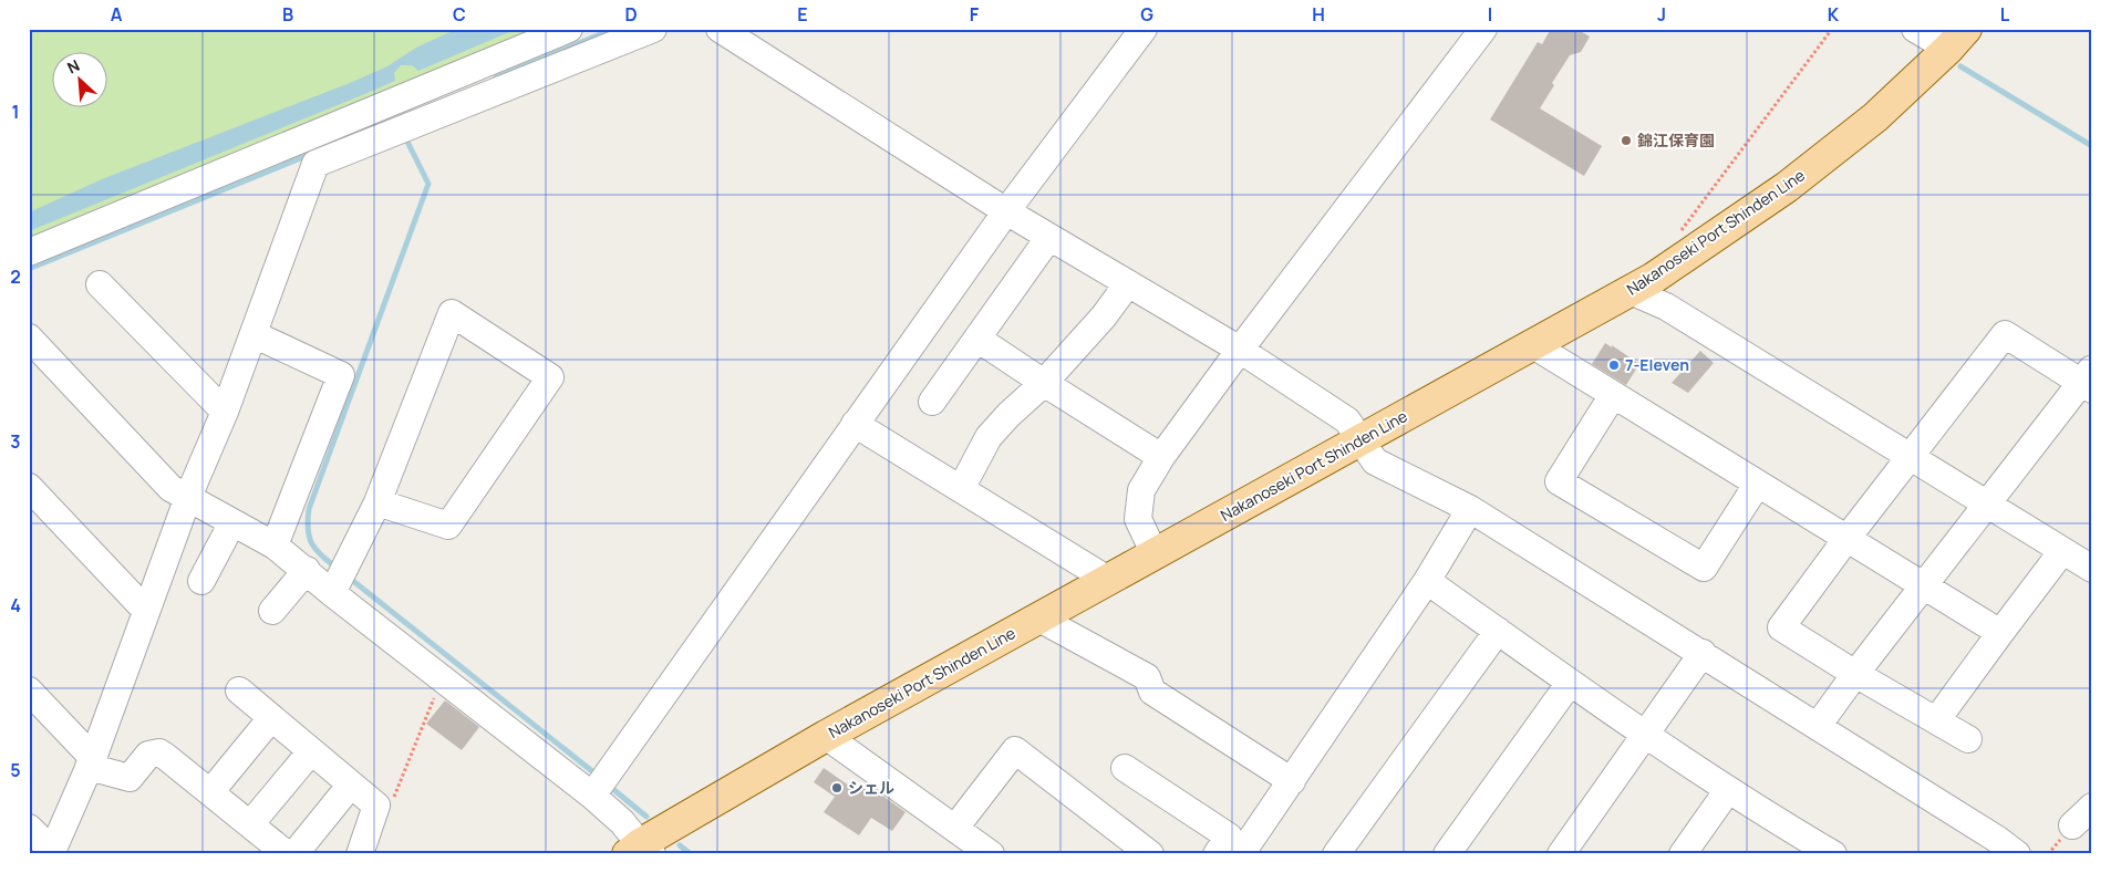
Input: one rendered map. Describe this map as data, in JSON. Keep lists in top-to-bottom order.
{
  "streets": {
    "main road": ["Nakanoseki Port Shinden Line"]
  },
  "places": ["錦江保育園", "7-Eleven", "シェル"],
  "north": "top left",
  "grid": {
    "columns": [
      "A",
      "B",
      "C",
      "D",
      "E",
      "F",
      "G",
      "H",
      "I",
      "J",
      "K",
      "L"
    ],
    "rows": [
      "1",
      "2",
      "3",
      "4",
      "5"
    ]
  }
}
